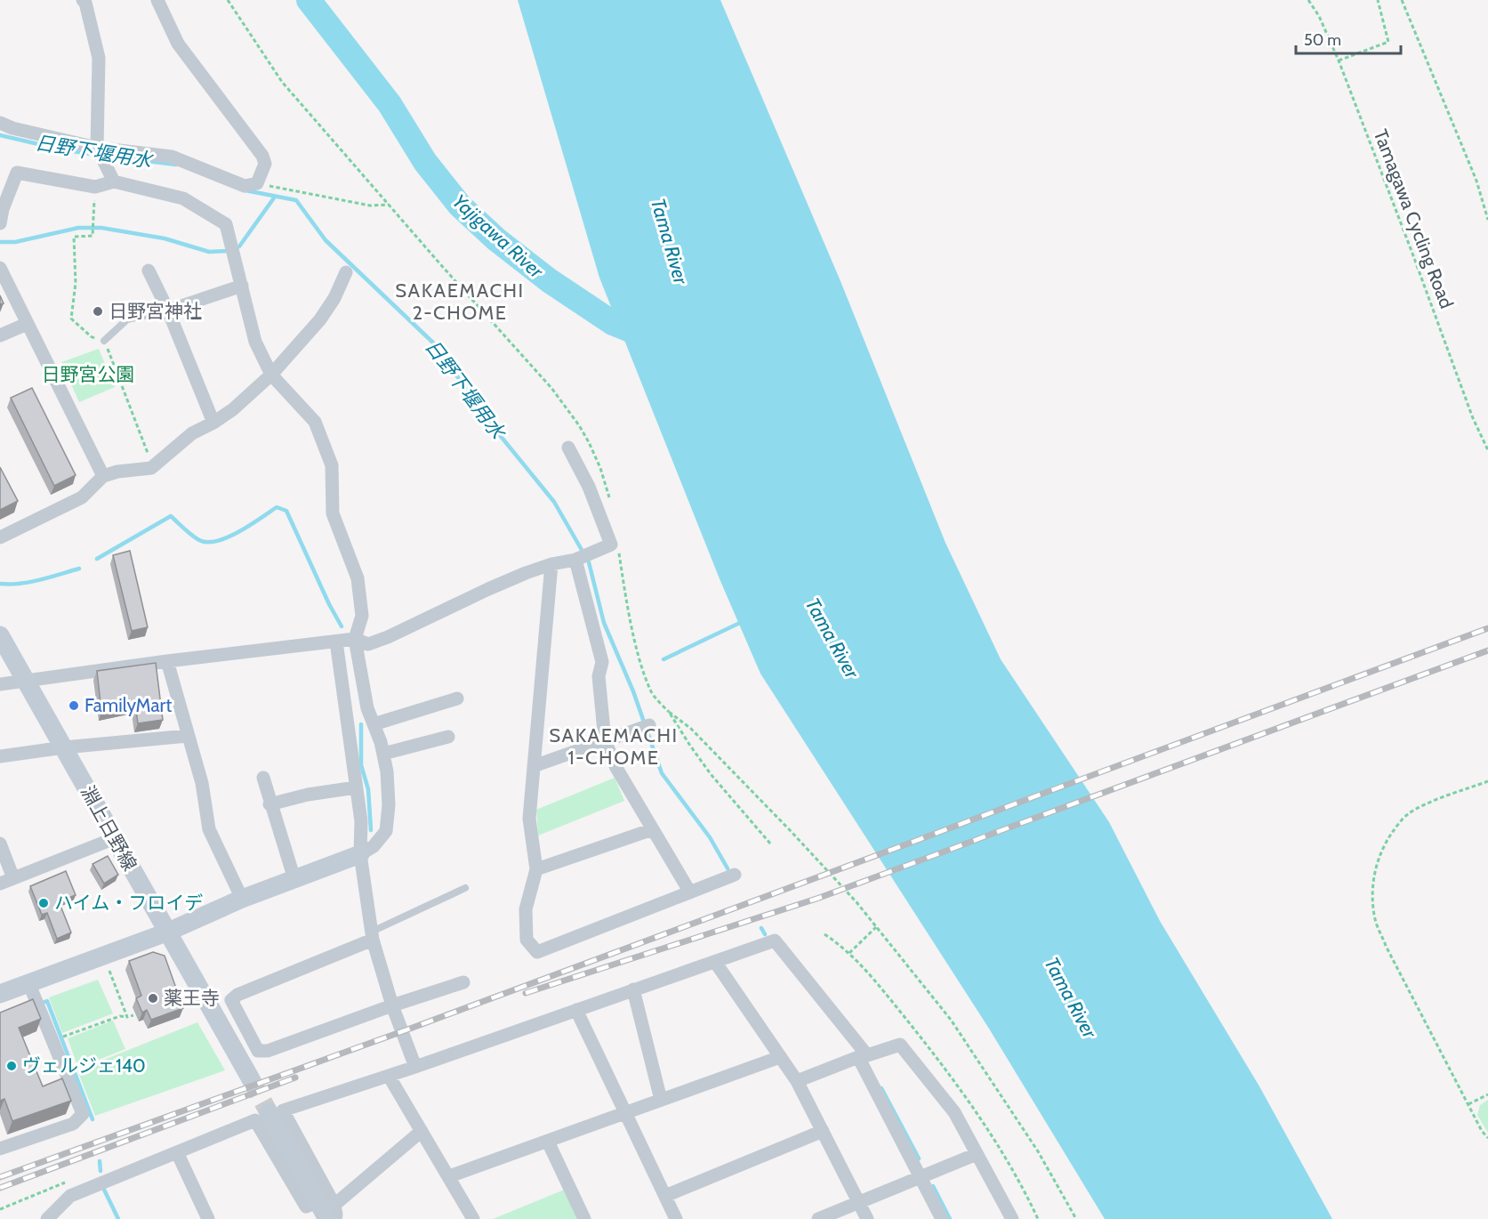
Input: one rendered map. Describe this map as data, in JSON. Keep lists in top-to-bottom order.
{
  "streets": {
    "main road": ["淵上日野線"],
    "path": ["Tamagawa Cycling Road"]
  },
  "districts": ["SAKAEMACHI 2-CHOME", "SAKAEMACHI 1-CHOME"],
  "water": ["日野下堰用水", "Yajigawa River", "Tama River"],
  "parks": ["日野宮公園"],
  "places": [
    "日野宮神社",
    "FamilyMart",
    "ハイム・フロイデ",
    "薬王寺",
    "ヴェルジェ140"
  ],
  "scale_bar": "50 m"
}
